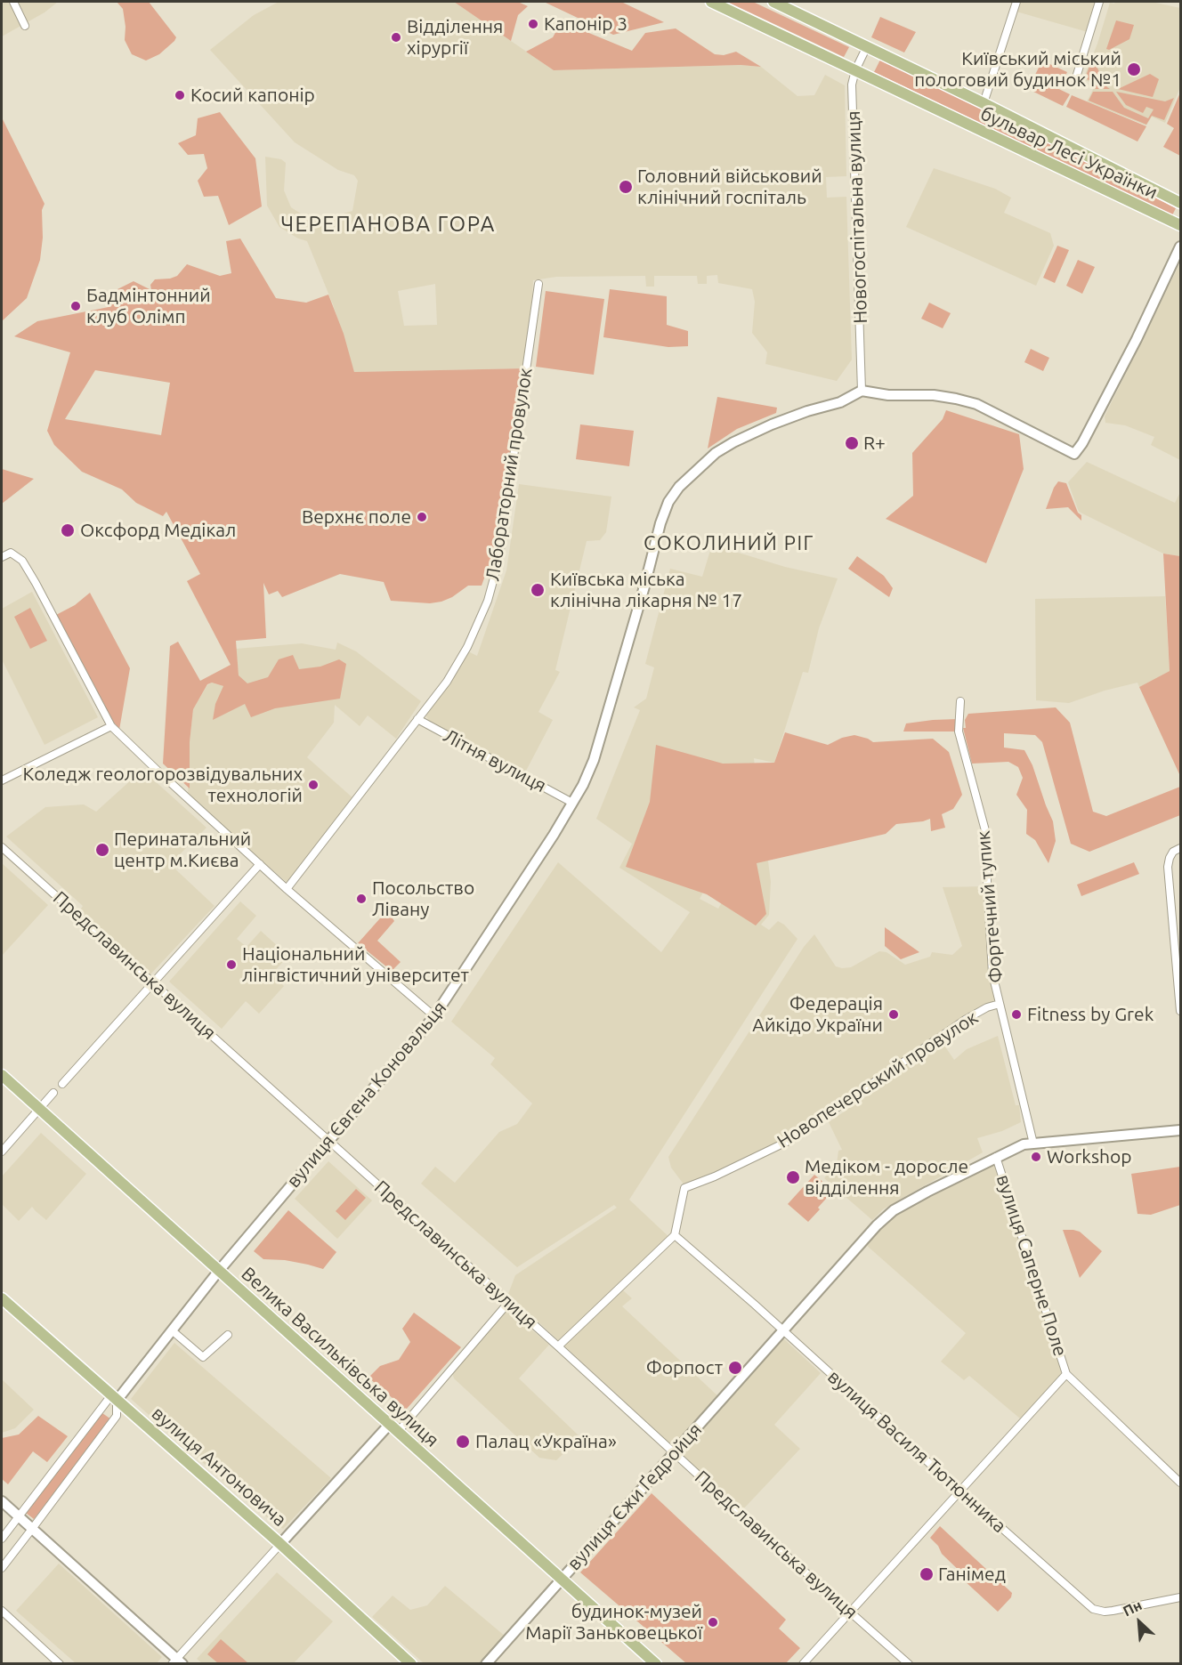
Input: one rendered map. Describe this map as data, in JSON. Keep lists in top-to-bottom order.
{
  "streets": {
    "main road": [
      "бульвар Лесі Українки",
      "вулиця Євгена Коновальця",
      "Велика Васильківська вулиця",
      "вулиця Антоновича",
      "вулиця Єжи Ґедройця"
    ],
    "street": [
      "Новогоспітальна вулиця",
      "Лабораторний провулок",
      "Літня вулиця",
      "Фортечний тупик",
      "Предславинська вулиця",
      "Новопечерський провулок",
      "вулиця Саперне Поле",
      "вулиця Василя Тютюнника"
    ]
  },
  "crossings": [
    ["бульвар Лесі Українки", "Новогоспітальна вулиця"],
    ["Новогоспітальна вулиця", "вулиця Євгена Коновальця"],
    ["Лабораторний провулок", "Літня вулиця"],
    ["Літня вулиця", "вулиця Євгена Коновальця"],
    ["Фортечний тупик", "Новопечерський провулок"],
    ["Фортечний тупик", "вулиця Єжи Ґедройця"],
    ["Предславинська вулиця", "вулиця Євгена Коновальця"],
    ["Предславинська вулиця", "вулиця Єжи Ґедройця"],
    ["Новопечерський провулок", "вулиця Василя Тютюнника"],
    ["вулиця Євгена Коновальця", "Велика Васильківська вулиця"],
    ["вулиця Євгена Коновальця", "вулиця Антоновича"],
    ["вулиця Саперне Поле", "вулиця Єжи Ґедройця"],
    ["Велика Васильківська вулиця", "вулиця Єжи Ґедройця"],
    ["вулиця Василя Тютюнника", "вулиця Єжи Ґедройця"]
  ],
  "districts": ["ЧЕРЕПАНОВА ГОРА", "СОКОЛИНИЙ РІГ"],
  "places": [
    "Капонір 3",
    "Відділення хірургії",
    "Київський міський пологовий будинок №1",
    "Косий капонір",
    "Головний військовий клінічний госпіталь",
    "Бадмінтонний клуб Олімп",
    "R+",
    "Верхнє поле",
    "Оксфорд Медікал",
    "Київська міська клінічна лікарня № 17",
    "Коледж геологорозвідувальних технологій",
    "Перинатальний центр м.Києва",
    "Посольство Лівану",
    "Національний лінгвістичний університет",
    "Федерація Айкідо України",
    "Fitness by Grek",
    "Workshop",
    "Медіком - доросле відділення",
    "Форпост",
    "Палац «Україна»",
    "Ганімед",
    "будинок-музей Марії Заньковецької"
  ],
  "north": "top left"
}
